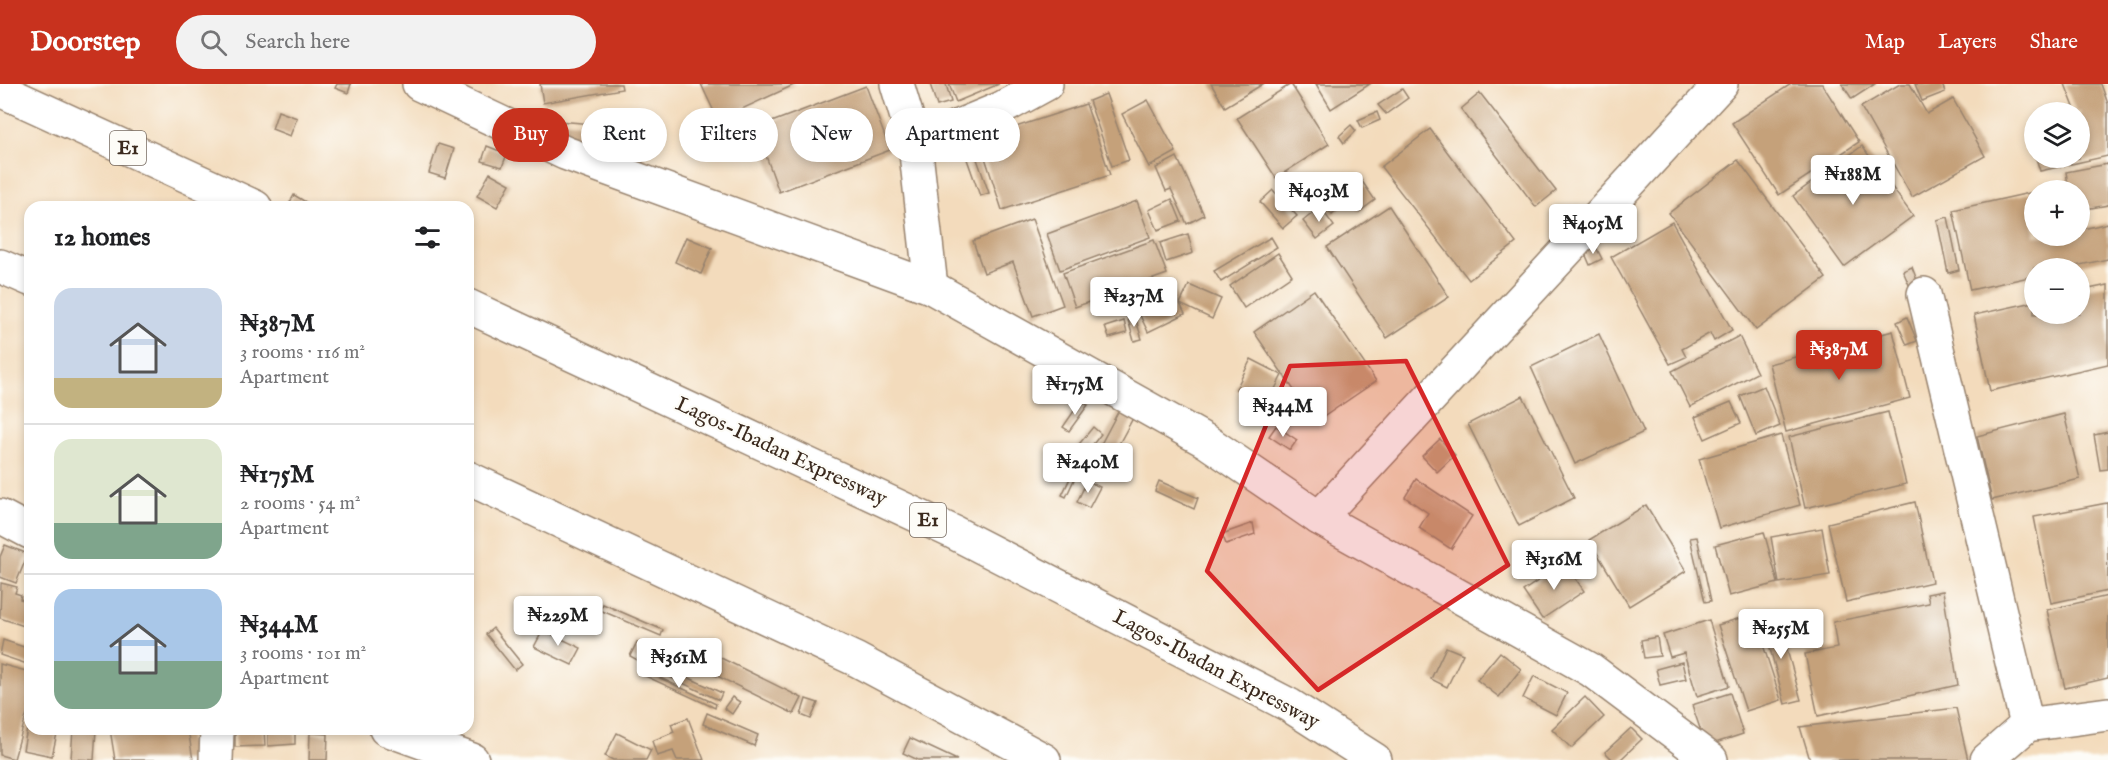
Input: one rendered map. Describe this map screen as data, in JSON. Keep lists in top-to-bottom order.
{
  "streets": {
    "main road": ["E1", "Lagos-Ibadan Expressway"]
  },
  "page": {
    "header": "Doorstep",
    "search": "Search here",
    "nav": ["Map", "Layers", "Share"],
    "map_buttons": ["+", "−"],
    "chip": [
      "Buy",
      "Rent",
      "Filters",
      "New",
      "Apartment"
    ],
    "price": [
      "₦188M",
      "₦403M",
      "₦405M",
      "₦237M",
      "₦387M",
      "₦175M",
      "₦344M",
      "₦240M",
      "₦316M",
      "₦229M",
      "₦255M",
      "₦361M"
    ],
    "heading": "12 homes",
    "list": [
      {
        "name": "₦387M",
        "note": "3 rooms · 116 m² · Apartment"
      },
      {
        "name": "₦175M",
        "note": "2 rooms · 54 m² · Apartment"
      },
      {
        "name": "₦344M",
        "note": "3 rooms · 101 m² · Apartment"
      }
    ]
  }
}
